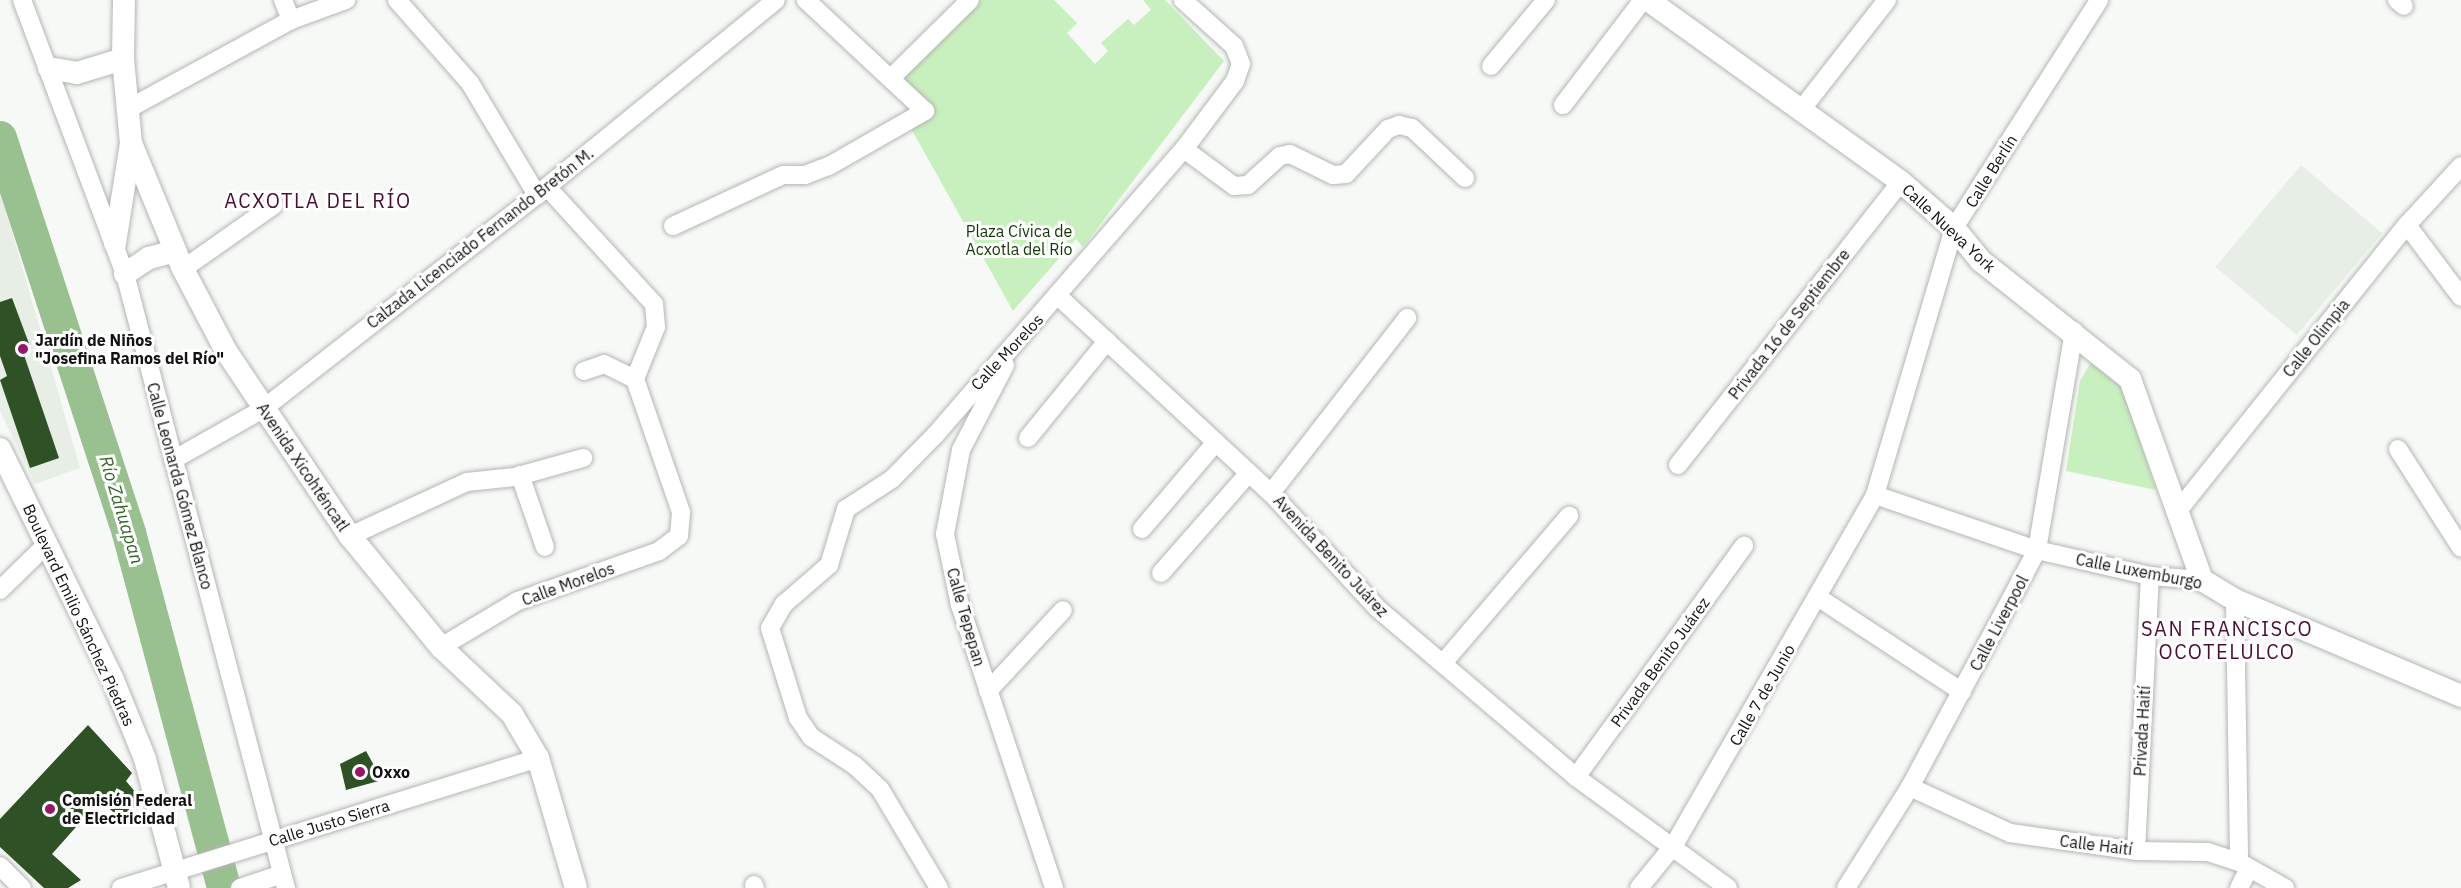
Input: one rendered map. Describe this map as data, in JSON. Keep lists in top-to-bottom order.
{
  "streets": {
    "street": [
      "Calle Berlín",
      "Calle Nueva York",
      "Calzada Licenciado Fernando Bretón M.",
      "Privada 16 de Septiembre",
      "Calle Olimpia",
      "Calle Morelos",
      "Avenida Xicohténcatl",
      "Calle Leonarda Gómez Blanco",
      "Avenida Benito Juárez",
      "Calle Luxemburgo",
      "Boulevard Emilio Sánchez Piedras",
      "Calle Tepepan",
      "Calle Liverpool",
      "Privada Benito Juárez",
      "Calle 7 de Junio",
      "Privada Haití",
      "Calle Justo Sierra",
      "Calle Haití"
    ]
  },
  "crossings": [
    ["Calle Berlín", "Calle Nueva York"],
    ["Calle Berlín", "Calle Luxemburgo"],
    ["Calle Berlín", "Calle 7 de Junio"],
    ["Calle Nueva York", "Privada 16 de Septiembre"],
    ["Calle Nueva York", "Calle Olimpia"],
    ["Calle Nueva York", "Calle Luxemburgo"],
    ["Calle Nueva York", "Calle Liverpool"],
    ["Calzada Licenciado Fernando Bretón M.", "Avenida Xicohténcatl"],
    ["Calzada Licenciado Fernando Bretón M.", "Calle Leonarda Gómez Blanco"],
    ["Calle Morelos", "Avenida Xicohténcatl"],
    ["Calle Morelos", "Avenida Benito Juárez"],
    ["Calle Morelos", "Calle Tepepan"],
    ["Avenida Xicohténcatl", "Calle Justo Sierra"],
    ["Calle Leonarda Gómez Blanco", "Calle Justo Sierra"],
    ["Avenida Benito Juárez", "Privada Benito Juárez"],
    ["Avenida Benito Juárez", "Calle 7 de Junio"],
    ["Calle Luxemburgo", "Calle Liverpool"],
    ["Calle Luxemburgo", "Calle 7 de Junio"],
    ["Calle Luxemburgo", "Privada Haití"],
    ["Boulevard Emilio Sánchez Piedras", "Calle Justo Sierra"],
    ["Calle Liverpool", "Calle Haití"],
    ["Privada Haití", "Calle Haití"]
  ],
  "districts": ["ACXOTLA DEL RÍO", "SAN FRANCISCO OCOTELULCO"],
  "water": ["Río Zahuapan"],
  "parks": ["Plaza Cívica de Acxotla del Río"],
  "places": ["Jardín de Niños \"Josefina Ramos del Río\"", "Oxxo", "Comisión Federal de Electricidad"]
}
